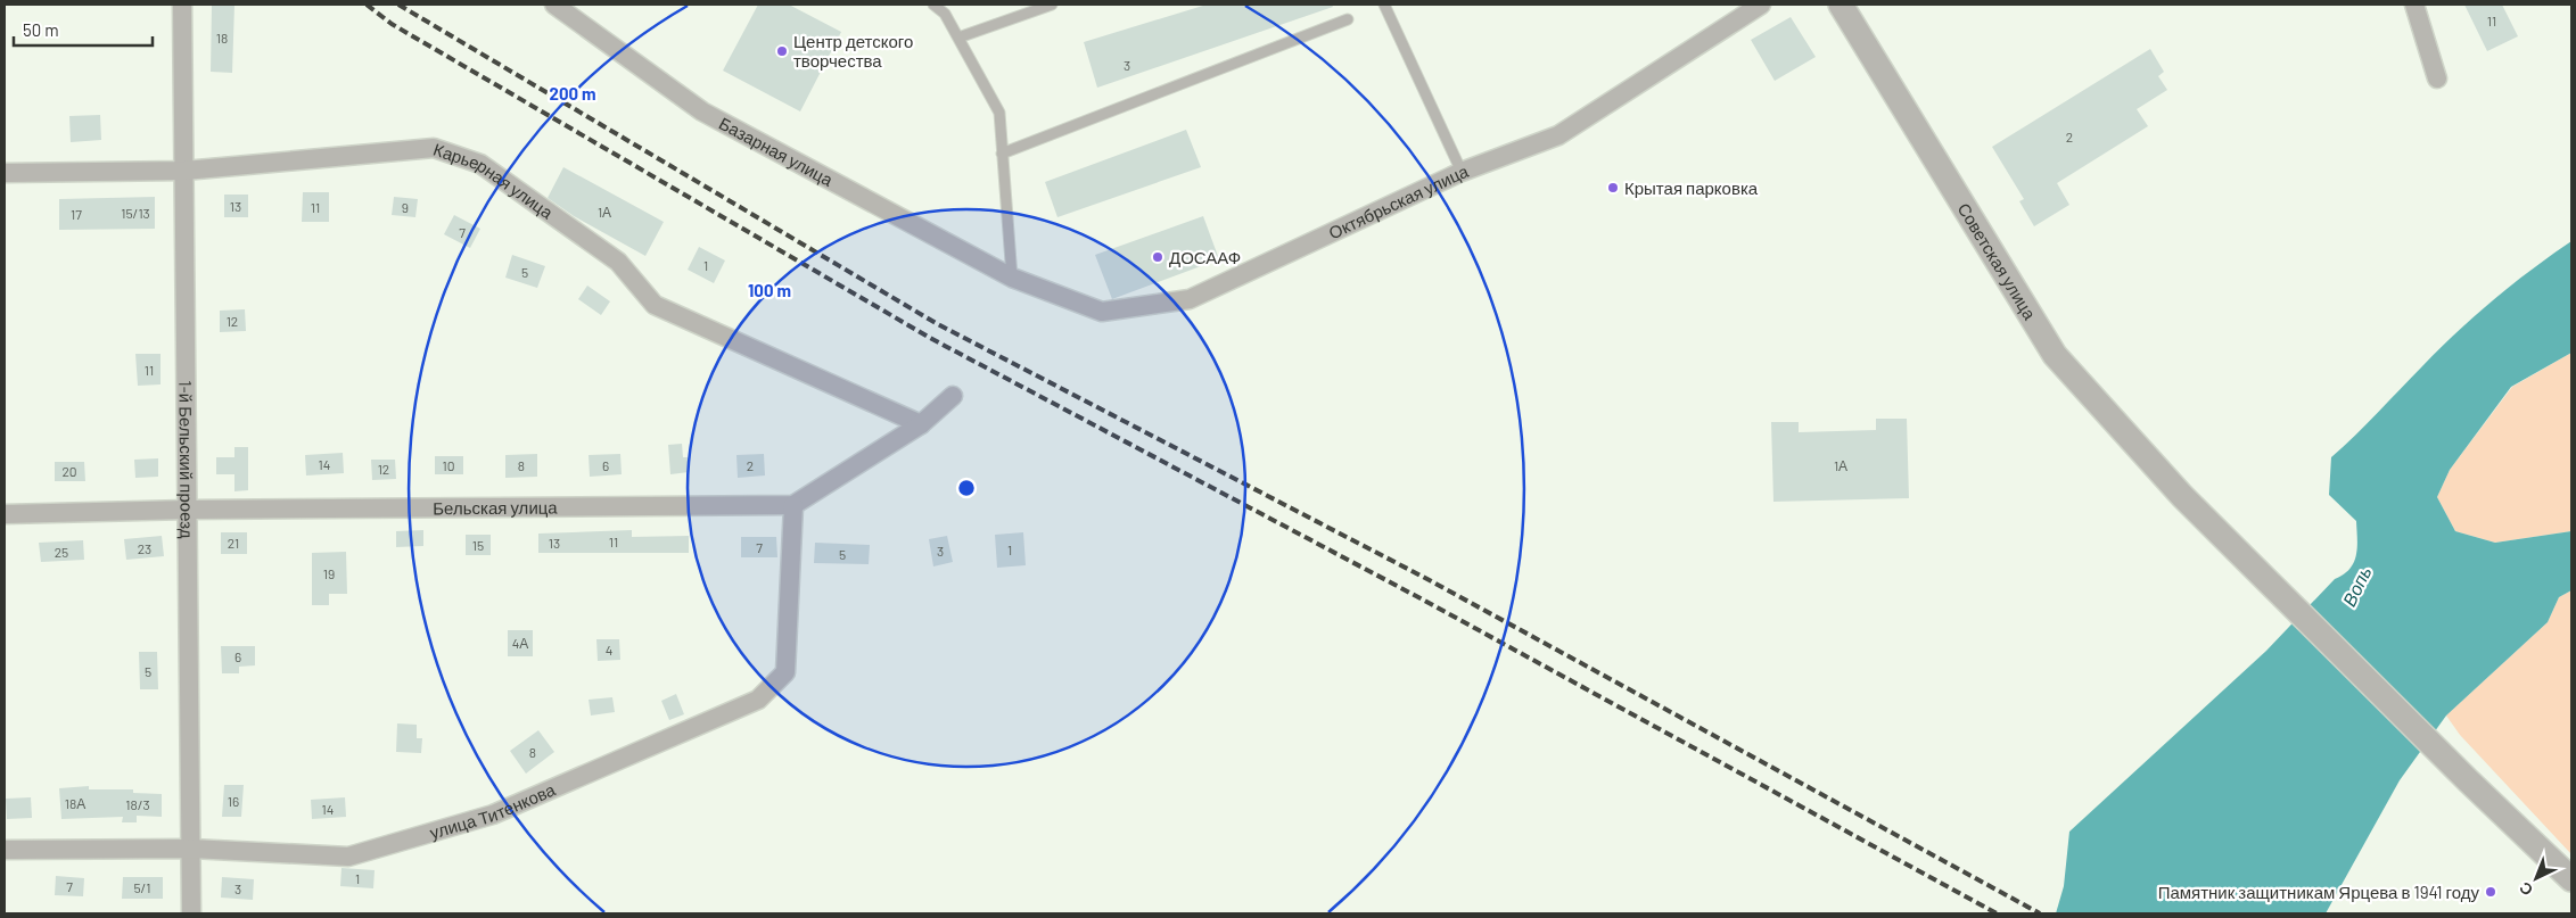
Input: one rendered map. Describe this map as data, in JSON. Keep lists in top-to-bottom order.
{
  "streets": {
    "street": [
      "Базарная улица",
      "Карьерная улица",
      "Октябрьская улица",
      "Советская улица",
      "1-й Бельский проезд",
      "Бельская улица",
      "улица Титенкова"
    ]
  },
  "crossings": [
    ["Базарная улица", "Октябрьская улица"],
    ["Карьерная улица", "1-й Бельский проезд"],
    ["1-й Бельский проезд", "Бельская улица"],
    ["1-й Бельский проезд", "улица Титенкова"],
    ["Бельская улица", "улица Титенкова"]
  ],
  "water": ["Вопь"],
  "places": [
    "Центр детского творчества",
    "Крытая парковка",
    "ДОСААФ",
    "Памятник защитникам Ярцева в 1941 году"
  ],
  "house_numbers": [
    "11",
    "18",
    "3",
    "2",
    "13",
    "11",
    "9",
    "1А",
    "15/13",
    "17",
    "7",
    "1",
    "5",
    "12",
    "11",
    "14",
    "10",
    "8",
    "6",
    "2",
    "1А",
    "12",
    "20",
    "11",
    "21",
    "13",
    "15",
    "7",
    "23",
    "1",
    "3",
    "25",
    "5",
    "19",
    "4А",
    "4",
    "6",
    "5",
    "8",
    "16",
    "18А",
    "18/3",
    "14",
    "1",
    "7",
    "5/1",
    "3"
  ],
  "scale_bar": "50 m",
  "north": "bottom left",
  "rings": ["200 m", "100 m"]
}
